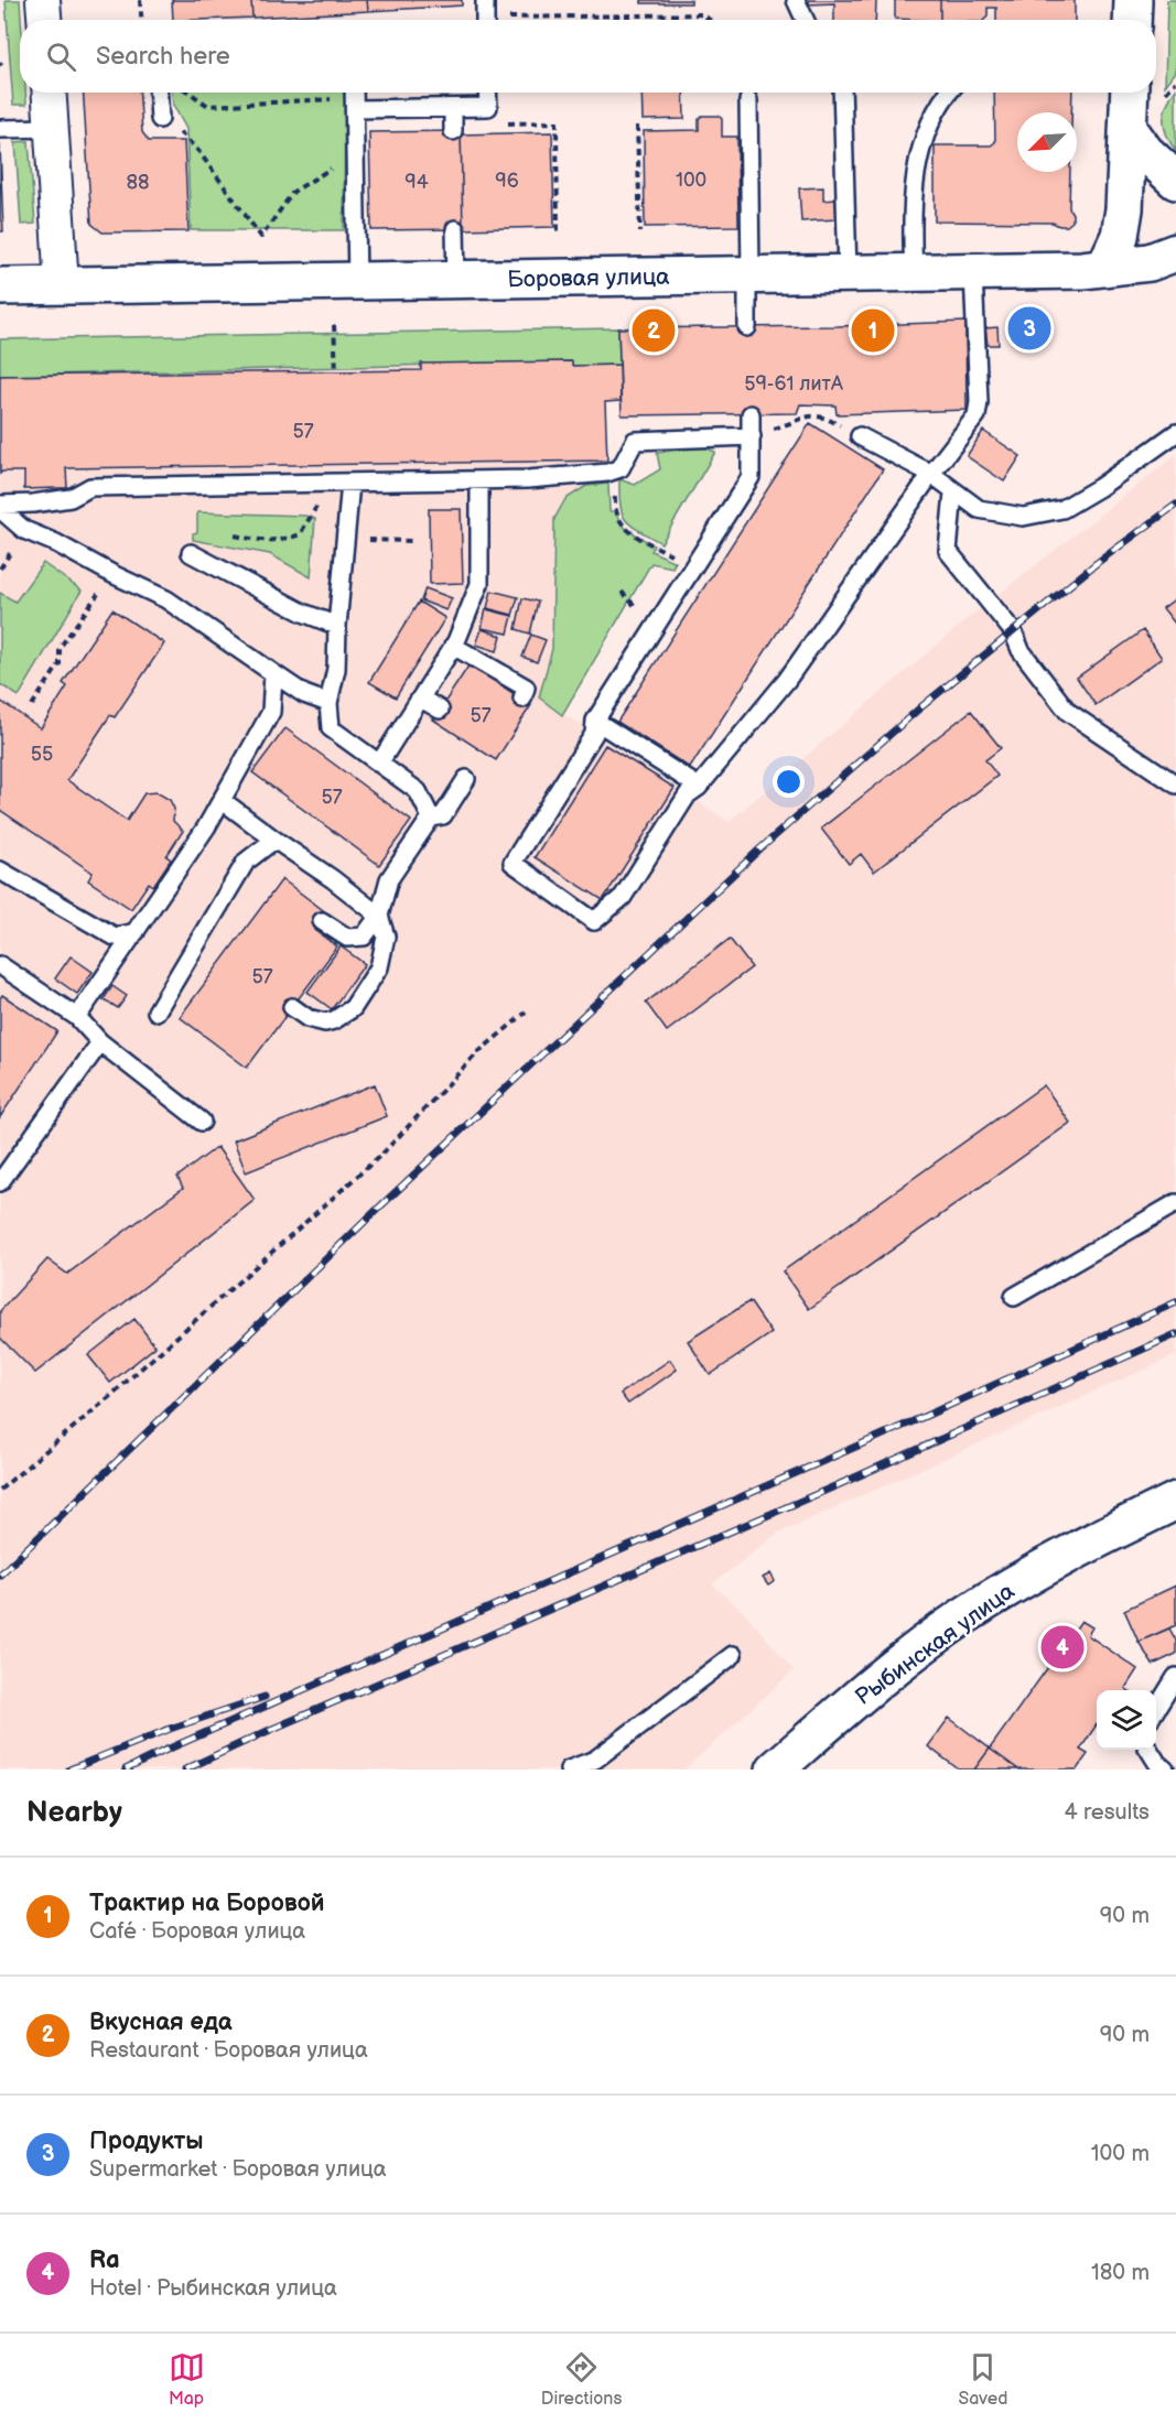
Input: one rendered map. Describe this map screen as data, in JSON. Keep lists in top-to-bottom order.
{
  "streets": {
    "street": ["Боровая улица", "Рыбинская улица"]
  },
  "house_numbers": [
    "100",
    "96",
    "88",
    "94",
    "59-61 литА",
    "57",
    "57",
    "55",
    "57",
    "57"
  ],
  "north": "bottom left",
  "page": {
    "search": "Search here",
    "pins": [
      "3",
      "1",
      "2",
      "4"
    ],
    "heading": ["Nearby", "4 results"],
    "list": [
      {
        "mark": "1",
        "name": "Трактир на Боровой",
        "note": "Café · Боровая улица",
        "value": "90 m"
      },
      {
        "mark": "2",
        "name": "Вкусная еда",
        "note": "Restaurant · Боровая улица",
        "value": "90 m"
      },
      {
        "mark": "3",
        "name": "Продукты",
        "note": "Supermarket · Боровая улица",
        "value": "100 m"
      },
      {
        "mark": "4",
        "name": "Ra",
        "note": "Hotel · Рыбинская улица",
        "value": "180 m"
      }
    ],
    "nav": ["Map", "Directions", "Saved"]
  }
}
